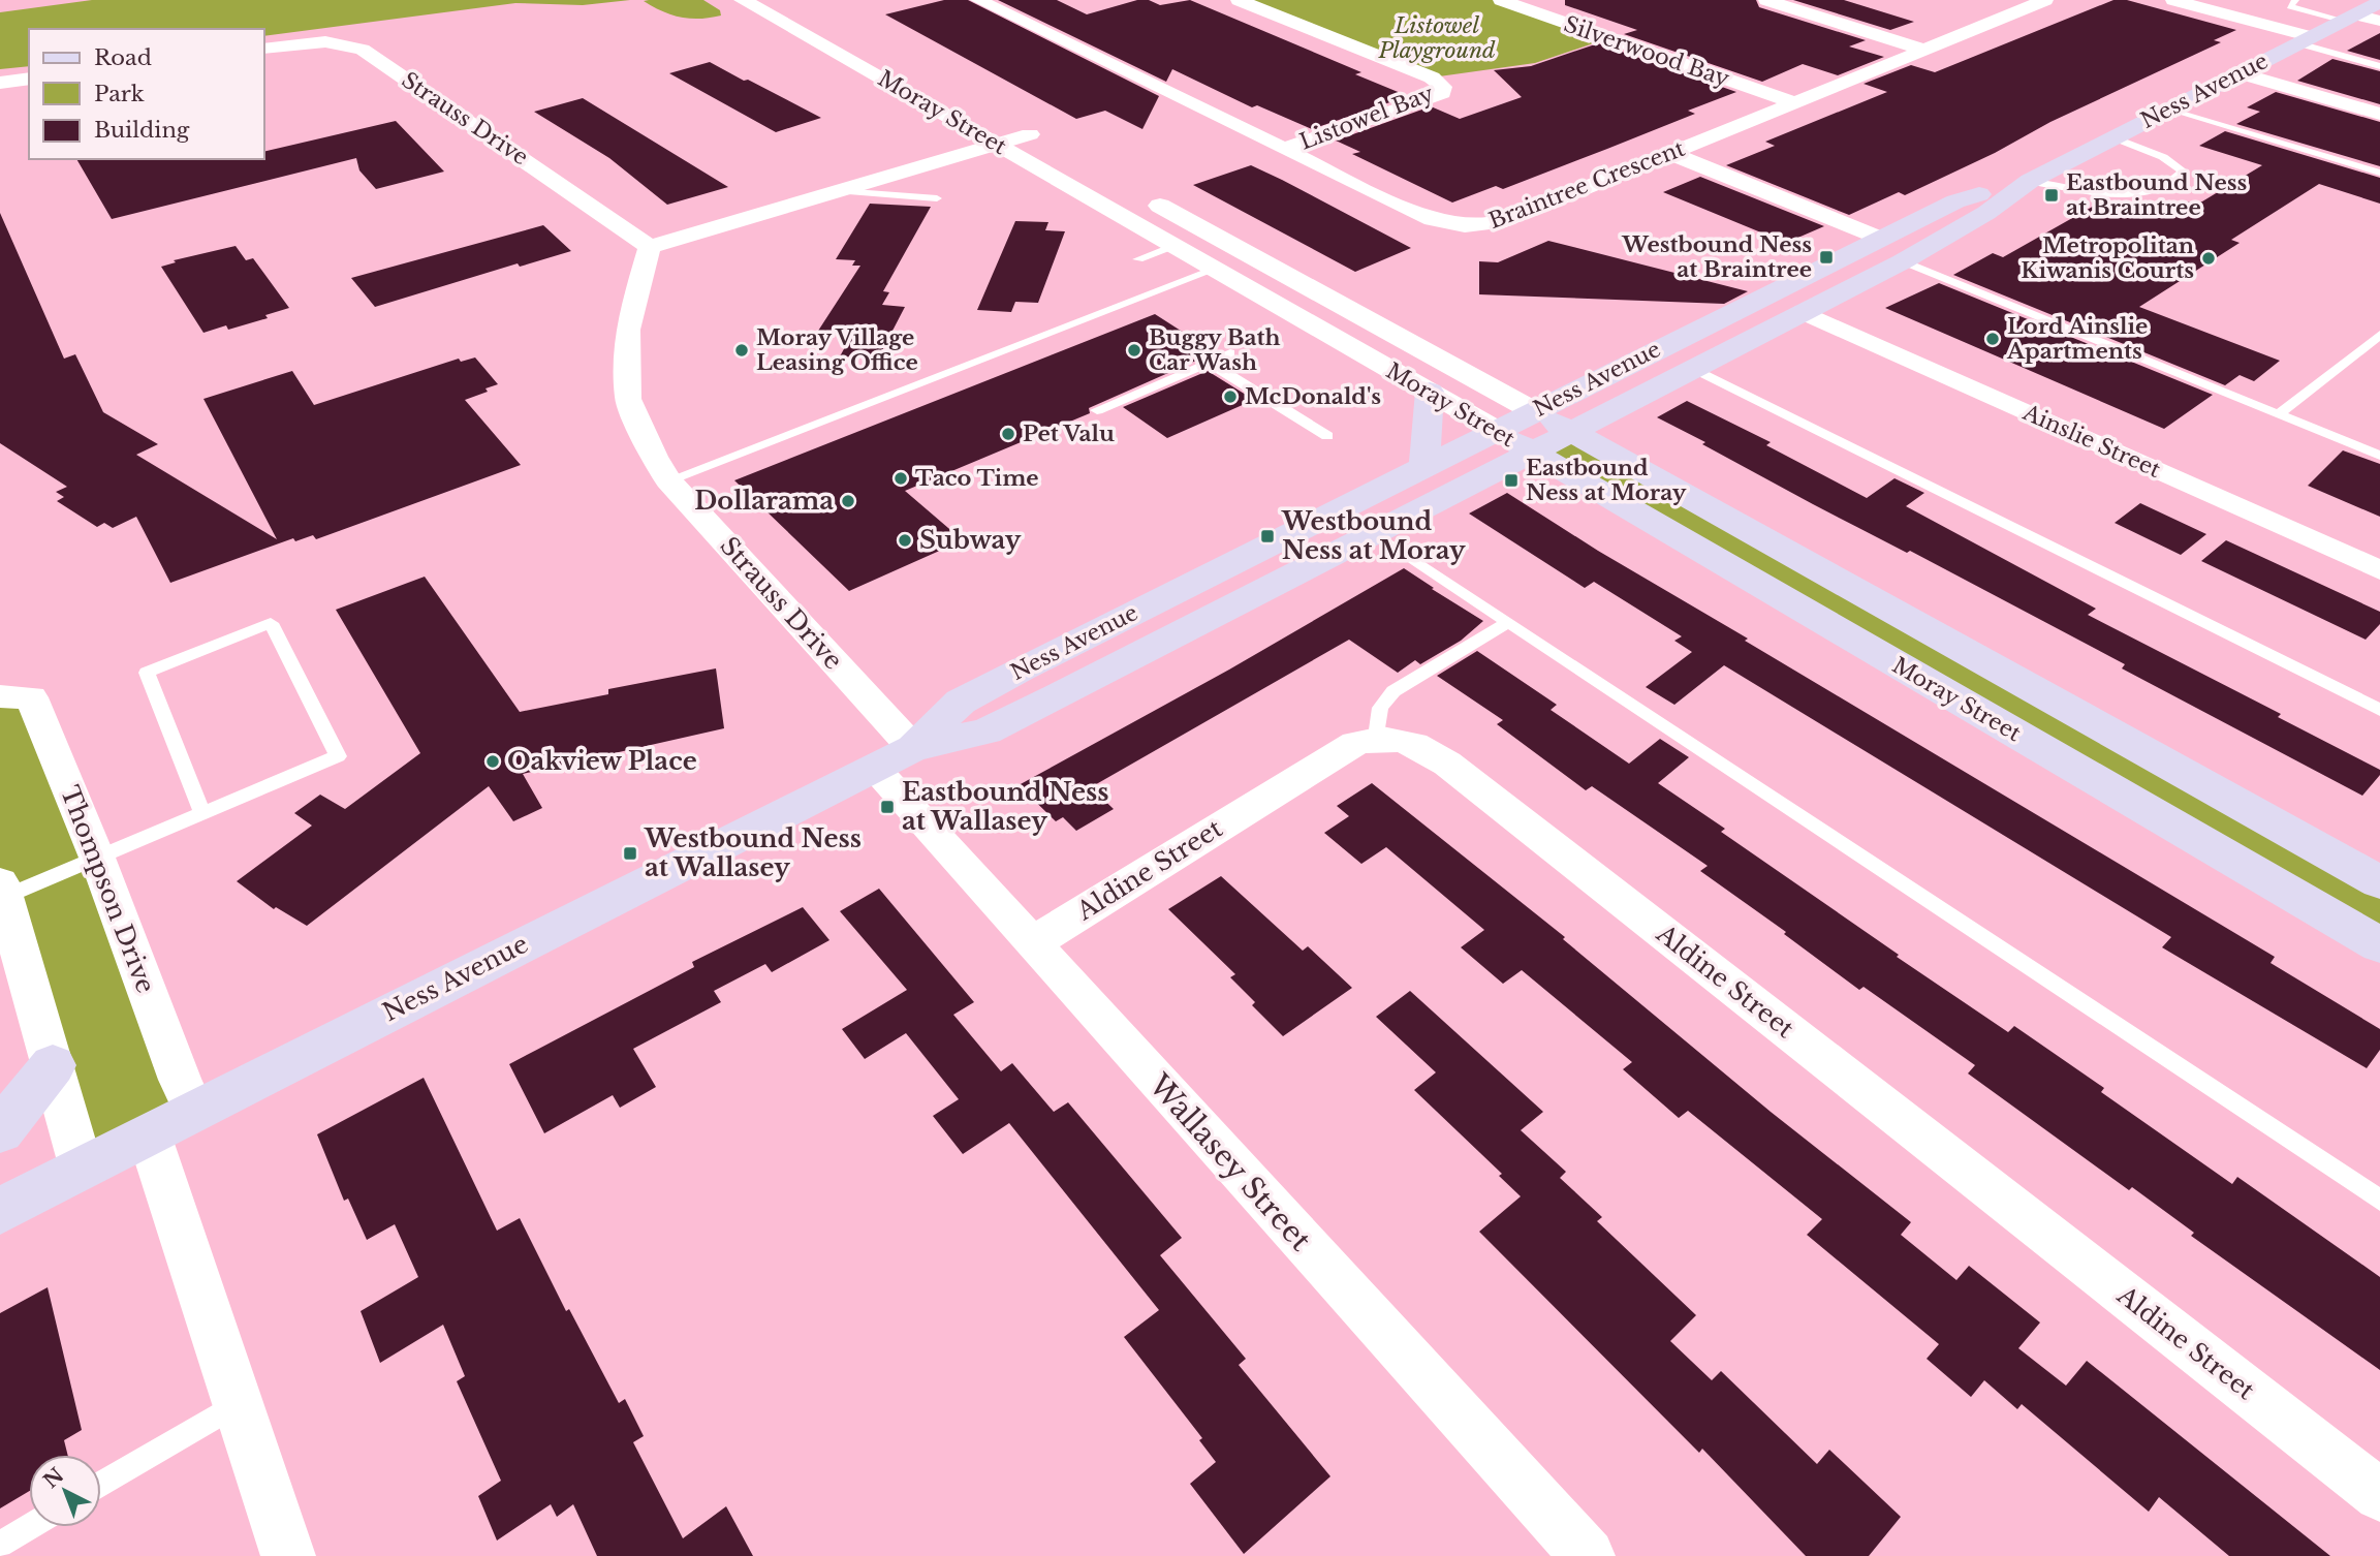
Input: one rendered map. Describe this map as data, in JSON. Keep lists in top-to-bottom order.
{
  "streets": {
    "main road": ["Ness Avenue", "Moray Street"],
    "street": [
      "Silverwood Bay",
      "Listowel Bay",
      "Strauss Drive",
      "Braintree Crescent",
      "Ainslie Street",
      "Aldine Street",
      "Thompson Drive",
      "Wallasey Street"
    ]
  },
  "crossings": [
    ["Silverwood Bay", "Braintree Crescent"],
    ["Ness Avenue", "Moray Street"],
    ["Ness Avenue", "Strauss Drive"],
    ["Ness Avenue", "Ainslie Street"],
    ["Ness Avenue", "Thompson Drive"],
    ["Ness Avenue", "Wallasey Street"],
    ["Listowel Bay", "Braintree Crescent"],
    ["Aldine Street", "Wallasey Street"]
  ],
  "parks": ["Listowel Playground"],
  "places": {
    "transit": [
      "Eastbound Ness at Braintree",
      "Westbound Ness at Braintree",
      "Eastbound Ness at Moray",
      "Westbound Ness at Moray",
      "Eastbound Ness at Wallasey",
      "Westbound Ness at Wallasey"
    ],
    "other": [
      "Metropolitan Kiwanis Courts",
      "Lord Ainslie Apartments",
      "Moray Village Leasing Office",
      "Buggy Bath Car Wash",
      "McDonald's",
      "Pet Valu",
      "Taco Time",
      "Dollarama",
      "Subway",
      "Oakview Place"
    ]
  },
  "legend": ["Road", "Park", "Building"],
  "north": "top left"
}
